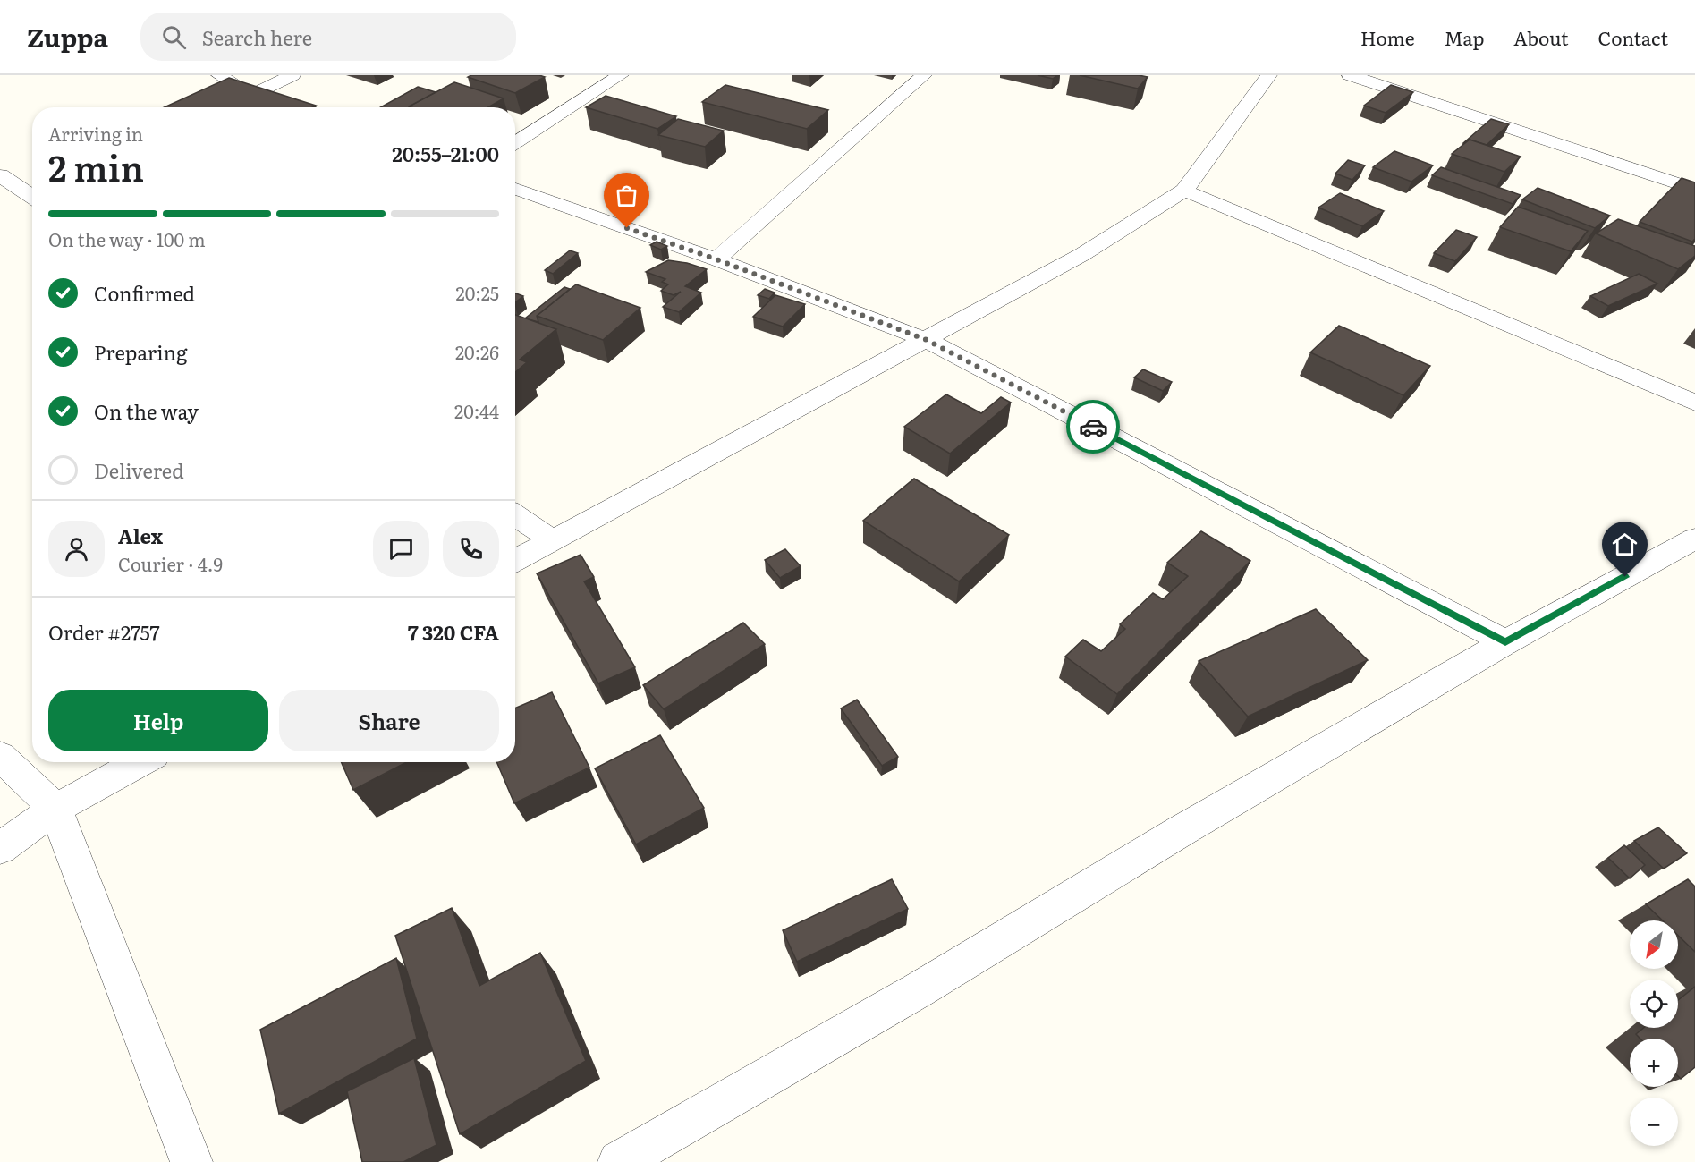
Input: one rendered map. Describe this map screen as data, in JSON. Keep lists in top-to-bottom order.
{
  "north": "bottom left",
  "page": {
    "header": "Zuppa",
    "search": "Search here",
    "nav": [
      "Home",
      "Map",
      "About",
      "Contact"
    ],
    "heading": ["2 min", "Arriving in", "20:55–21:00"],
    "panel": [
      "Alex",
      "Courier · 4.9",
      "Order #2757",
      "7 320 CFA"
    ],
    "bar": "On the way · 100 m",
    "list": [
      ["Confirmed", "20:25"],
      ["Preparing", "20:26"],
      ["On the way", "20:44"],
      "Delivered"
    ],
    "buttons": ["Help", "Share"],
    "map_buttons": ["+", "−"]
  }
}
